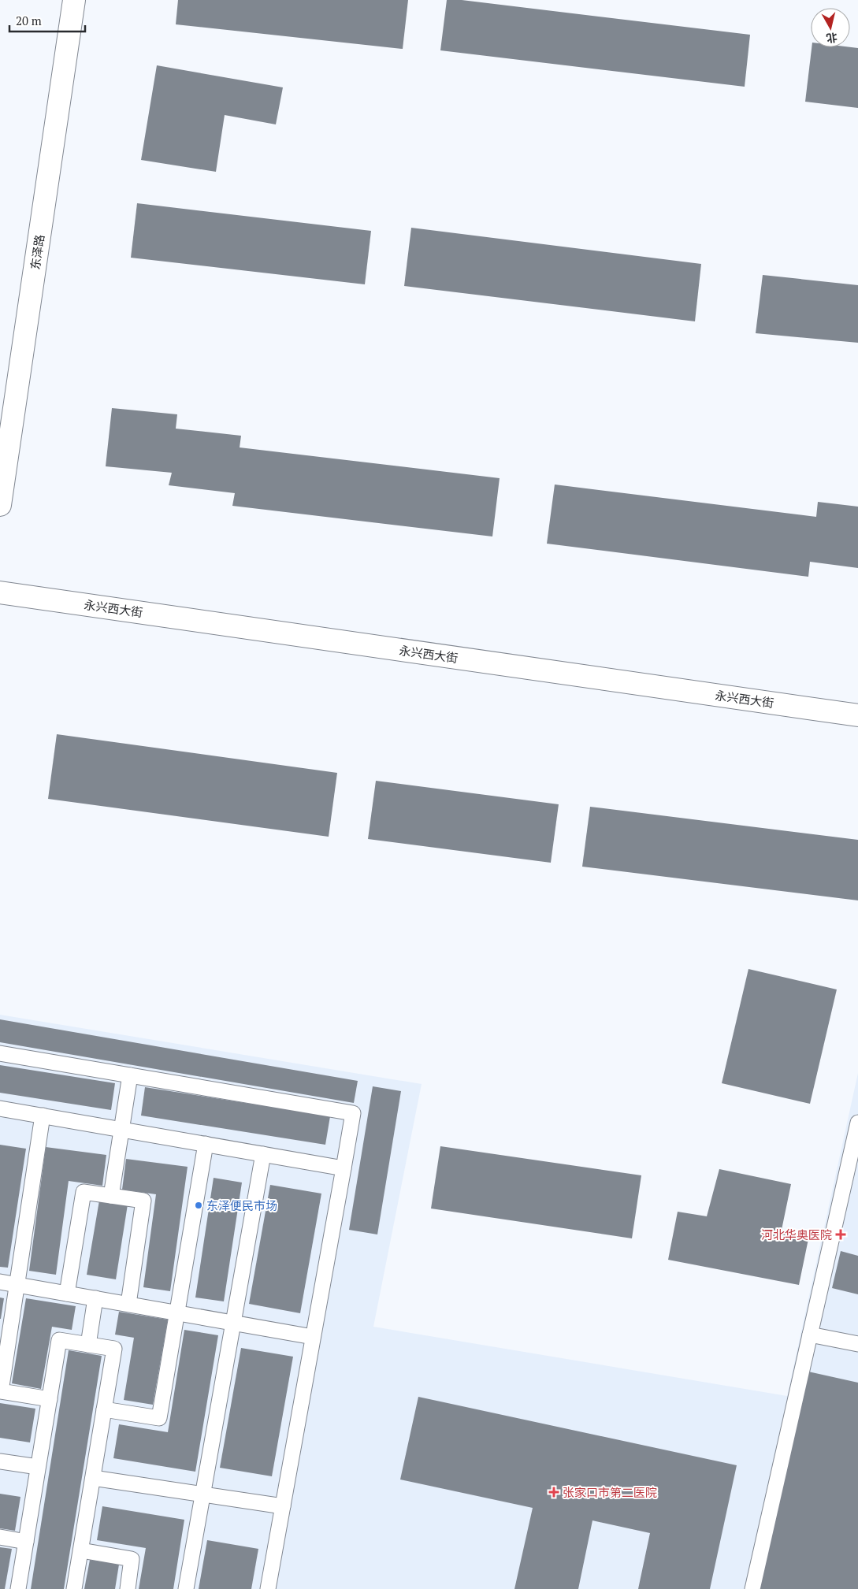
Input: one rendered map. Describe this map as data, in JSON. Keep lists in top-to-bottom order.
{
  "streets": {
    "main road": ["东泽路", "永兴西大街"]
  },
  "places": {
    "other": ["东泽便民市场"],
    "health": ["河北华奥医院", "张家口市第二医院"]
  },
  "scale_bar": "20 m",
  "north": "bottom"
}
